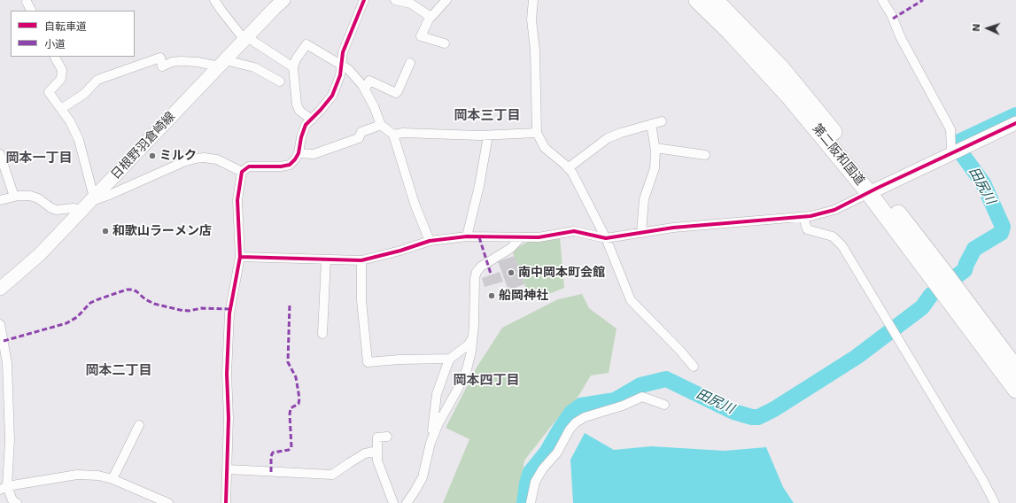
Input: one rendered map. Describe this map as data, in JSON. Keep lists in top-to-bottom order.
{
  "streets": {
    "highway": ["第二阪和国道"],
    "main road": ["日根野羽倉崎線"]
  },
  "districts": [
    "岡本三丁目",
    "岡本一丁目",
    "岡本二丁目",
    "岡本四丁目"
  ],
  "water": ["田尻川"],
  "places": [
    "ミルク",
    "和歌山ラーメン店",
    "南中岡本町会館",
    "船岡神社"
  ],
  "legend": ["自転車道", "小道"],
  "north": "left"
}
